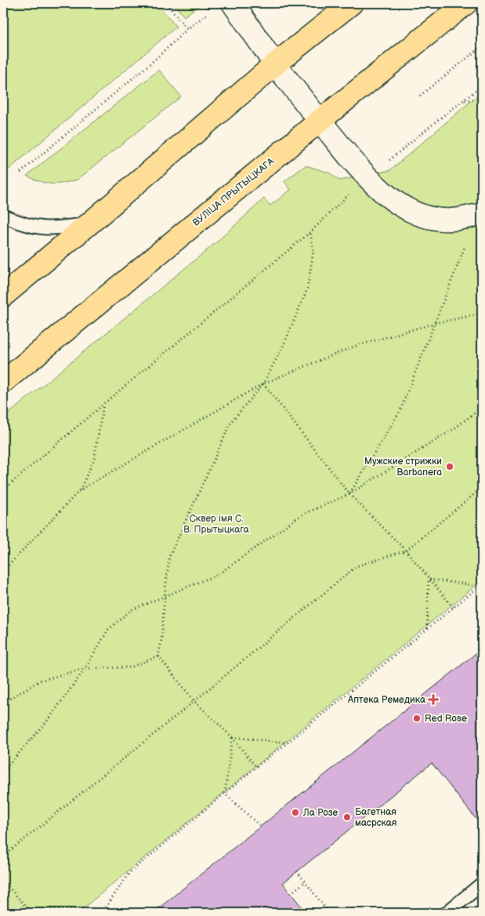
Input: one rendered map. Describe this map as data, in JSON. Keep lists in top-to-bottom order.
{
  "streets": {
    "main road": ["ВУЛІЦА ПРЫТЫЦКАГА"]
  },
  "parks": ["Сквер імя С. В. Прытыцкага"],
  "places": {
    "other": [
      "Мужские стрижки Barbanera",
      "Red Rose",
      "Ла Розе",
      "Багетная масрская"
    ],
    "health": ["Аптека Ремедика"]
  }
}
